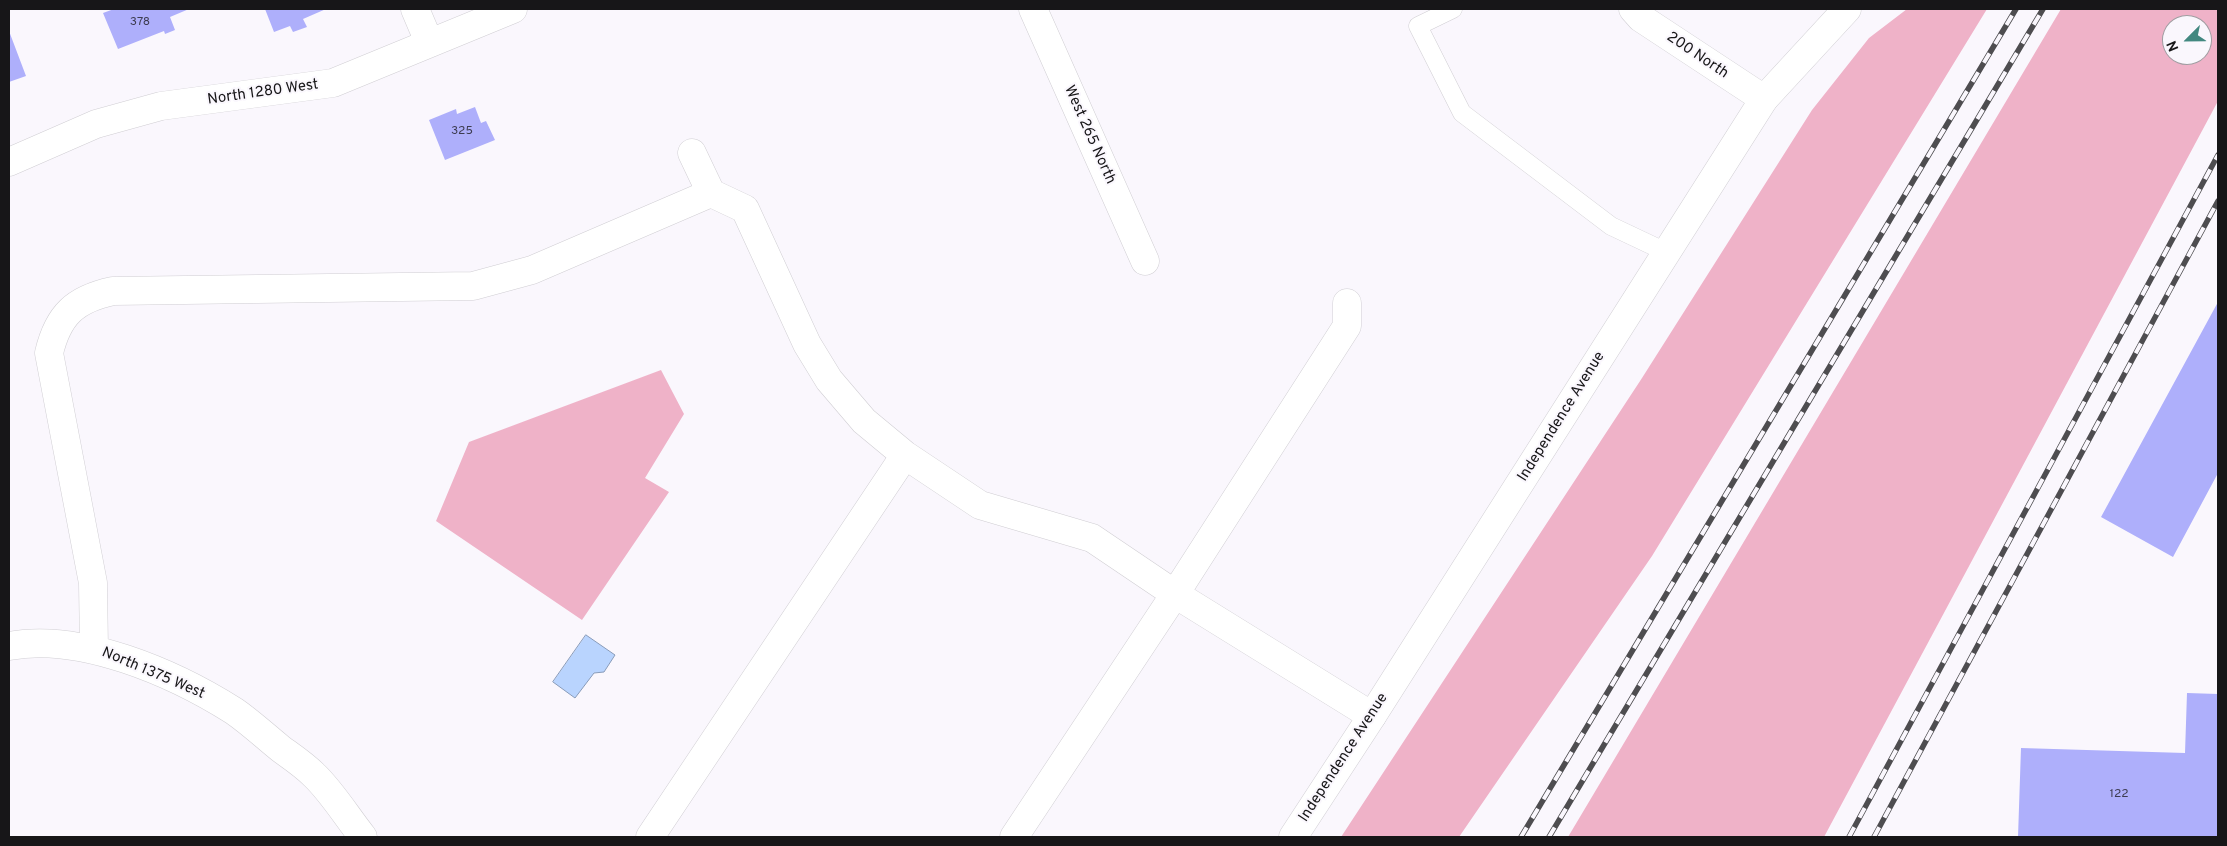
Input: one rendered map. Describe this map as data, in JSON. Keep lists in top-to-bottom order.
{
  "streets": {
    "street": [
      "200 North",
      "North 1280 West",
      "West 265 North",
      "Independence Avenue",
      "North 1375 West"
    ]
  },
  "crossings": [
    ["200 North", "Independence Avenue"]
  ],
  "house_numbers": ["378", "325", "122"],
  "north": "bottom left"
}
